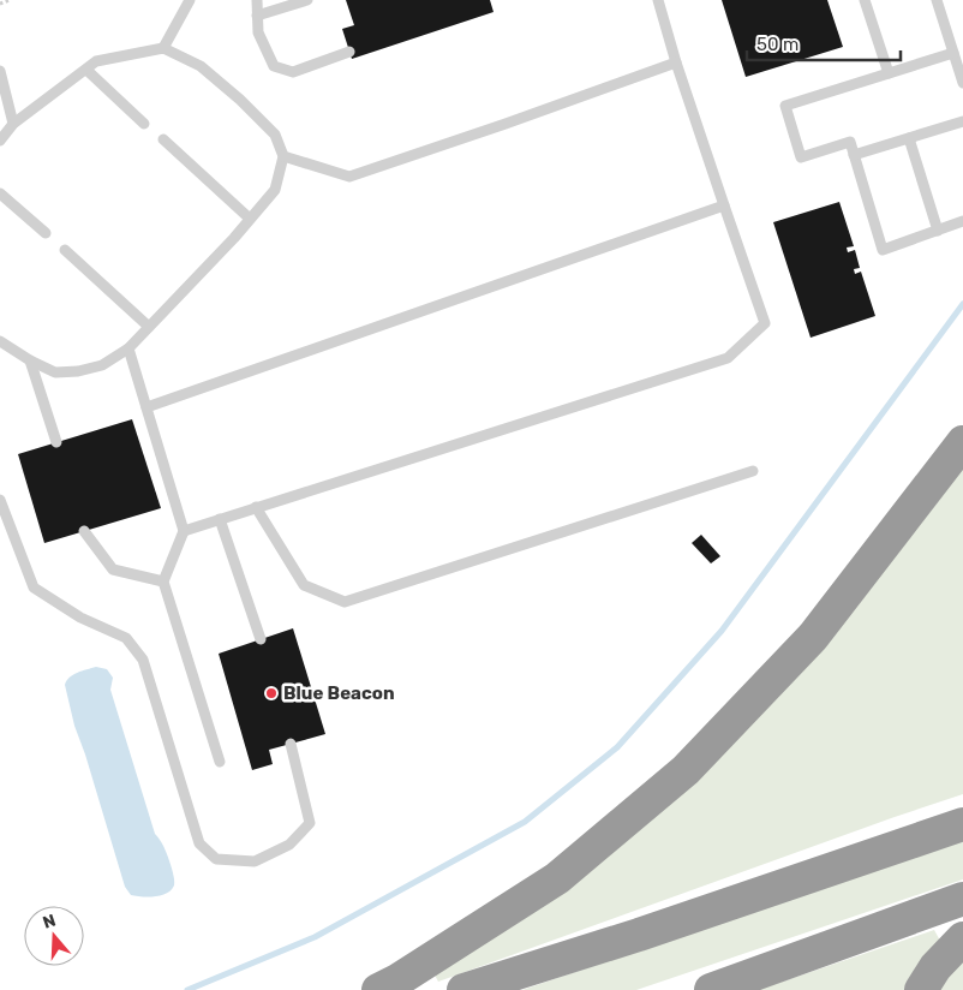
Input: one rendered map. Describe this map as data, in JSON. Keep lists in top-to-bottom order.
{
  "places": ["Blue Beacon"],
  "scale_bar": "50 m",
  "north": "top"
}
